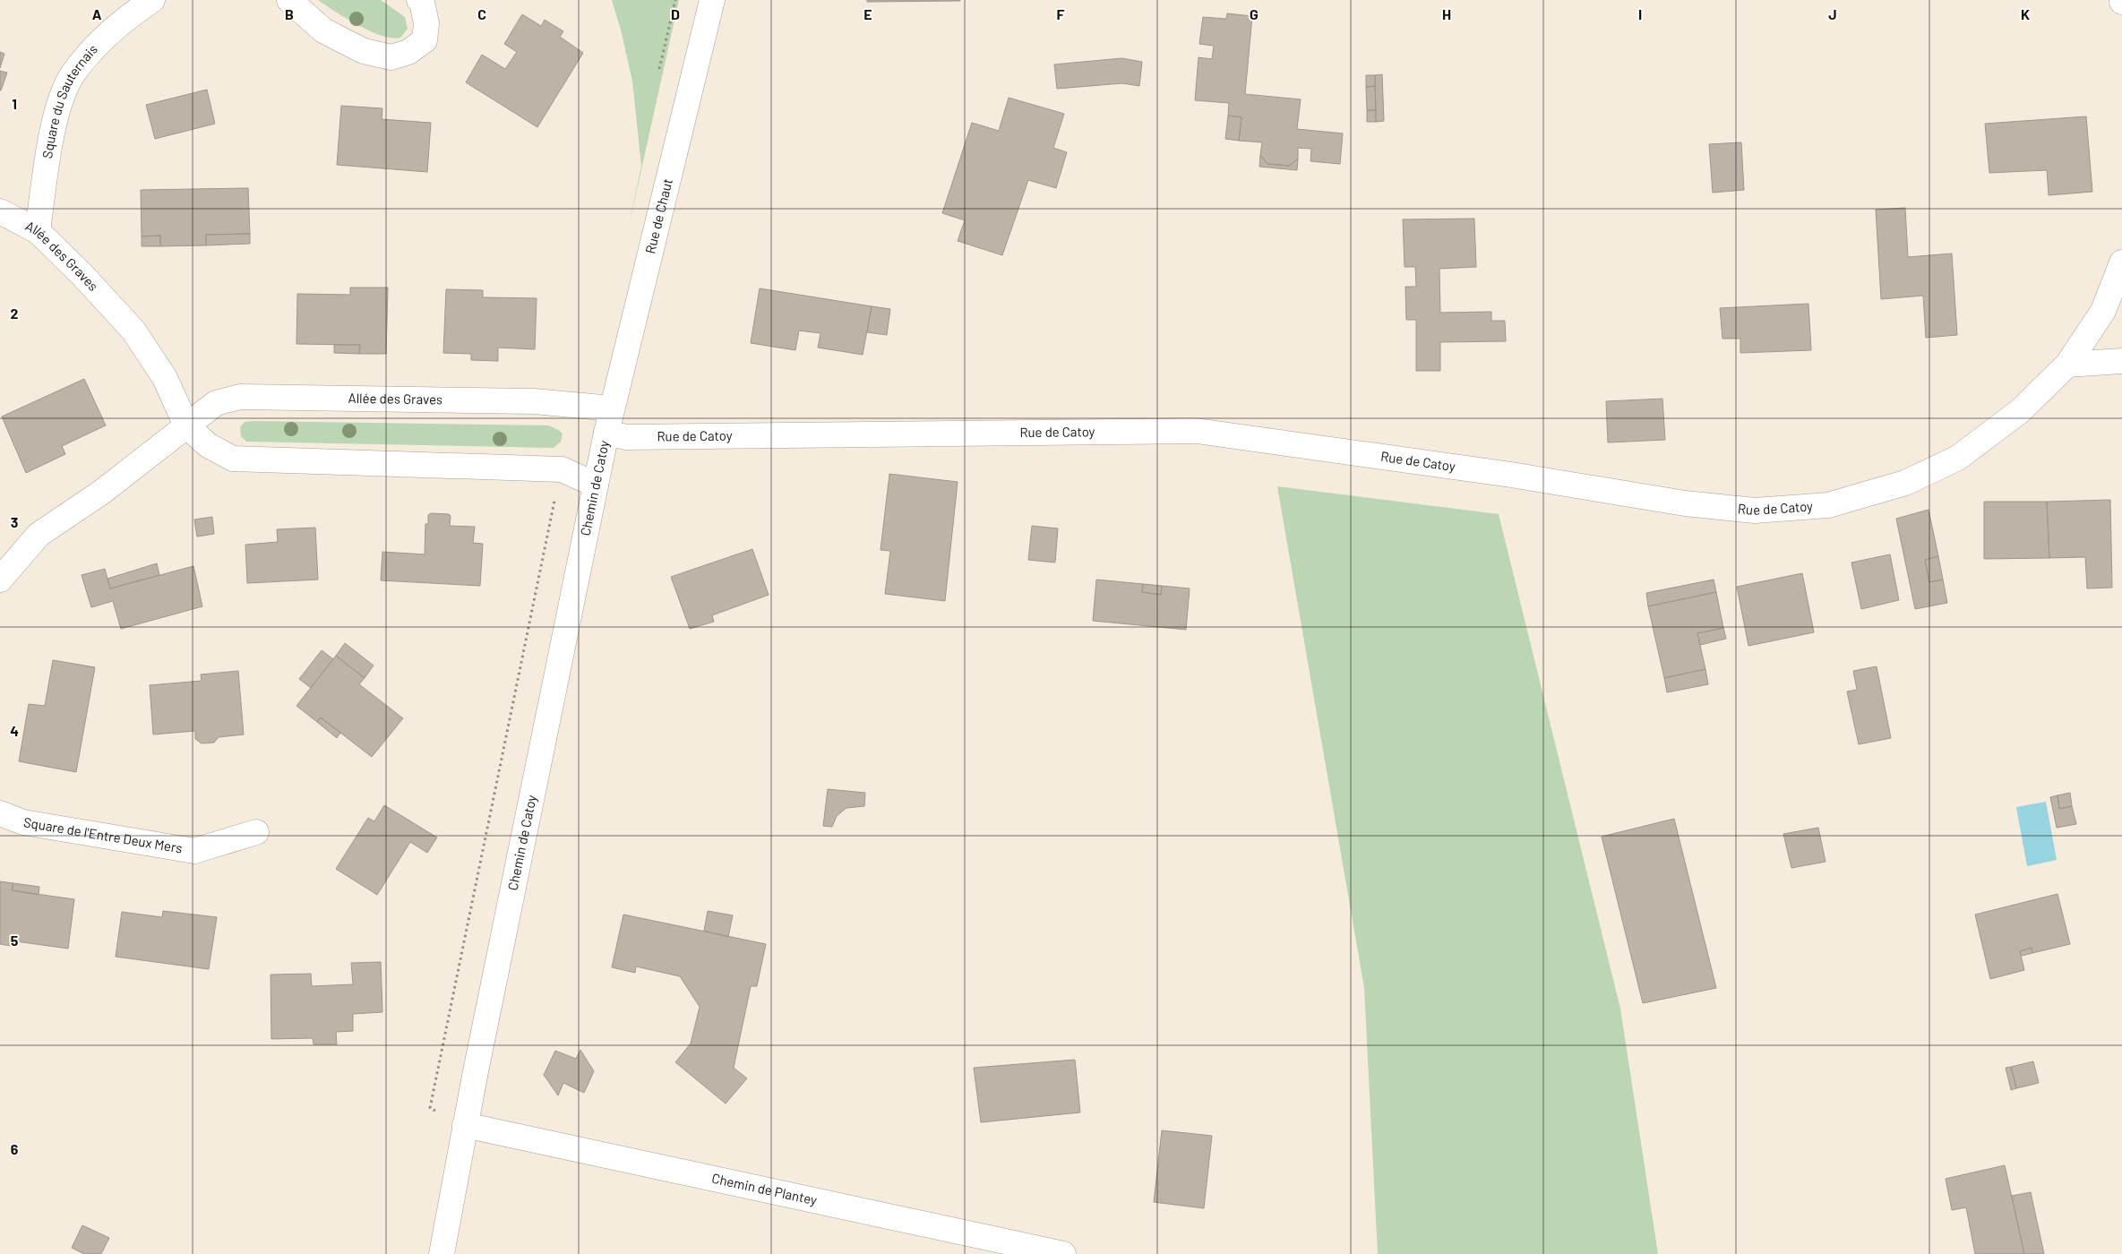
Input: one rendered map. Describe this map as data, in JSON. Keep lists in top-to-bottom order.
{
  "streets": {
    "street": [
      "Square du Sauternais",
      "Rue de Chaut",
      "Allée des Graves",
      "Rue de Catoy",
      "Chemin de Catoy",
      "Square de l'Entre Deux Mers",
      "Chemin de Plantey"
    ]
  },
  "crossings": [
    ["Square du Sauternais", "Allée des Graves"],
    ["Rue de Chaut", "Allée des Graves"],
    ["Rue de Chaut", "Rue de Catoy"],
    ["Rue de Chaut", "Chemin de Catoy"],
    ["Allée des Graves", "Chemin de Catoy"],
    ["Rue de Catoy", "Chemin de Catoy"],
    ["Chemin de Catoy", "Chemin de Plantey"]
  ],
  "grid": {
    "columns": [
      "A",
      "B",
      "C",
      "D",
      "E",
      "F",
      "G",
      "H",
      "I",
      "J",
      "K"
    ],
    "rows": [
      "1",
      "2",
      "3",
      "4",
      "5",
      "6"
    ]
  }
}
